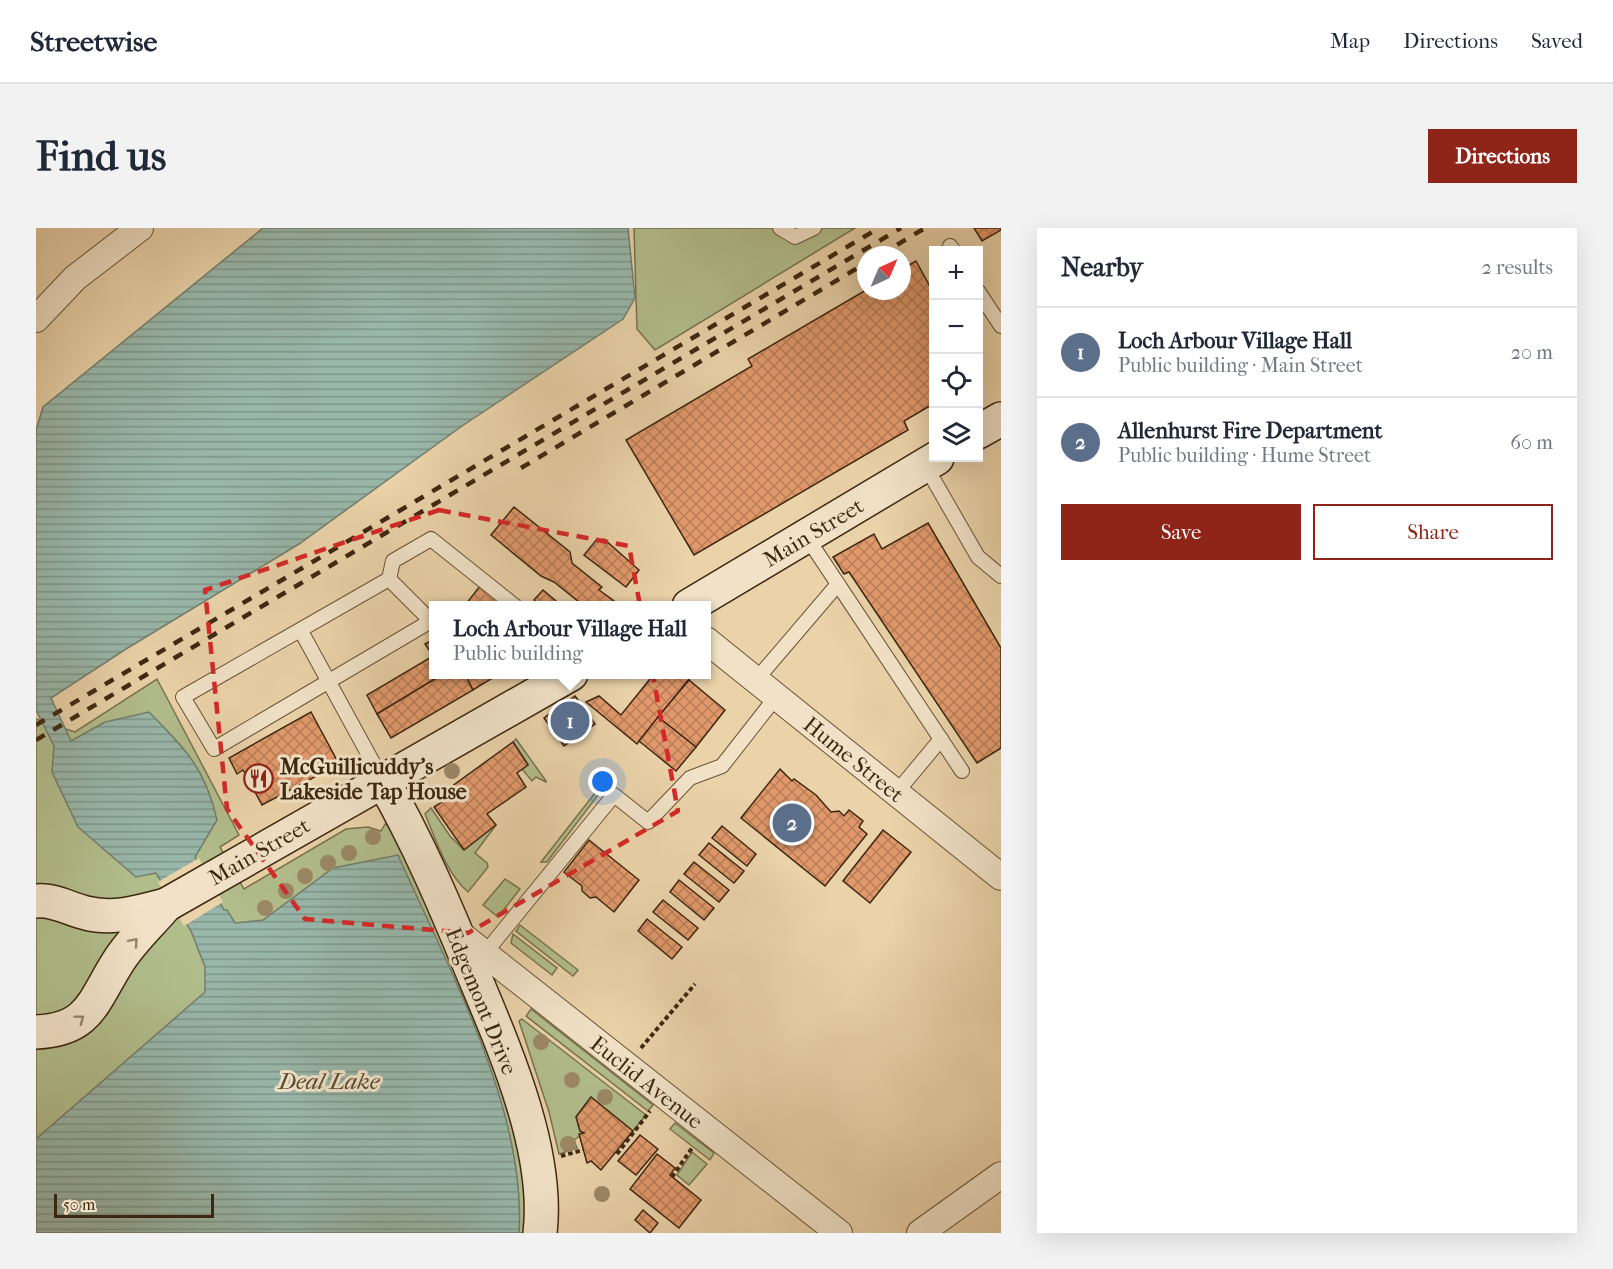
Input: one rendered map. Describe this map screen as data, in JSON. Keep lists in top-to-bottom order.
{
  "streets": {
    "street": [
      "Main Street",
      "Hume Street",
      "Edgemont Drive",
      "Euclid Avenue"
    ]
  },
  "crossings": [
    ["Main Street", "Edgemont Drive"],
    ["Edgemont Drive", "Euclid Avenue"]
  ],
  "water": ["Deal Lake"],
  "places": {
    "restaurant": ["McGuillicuddy's Lakeside Tap House"]
  },
  "scale_bar": "50 m",
  "north": "top right",
  "page": {
    "header": "Streetwise",
    "nav": ["Map", "Directions", "Saved"],
    "buttons": [
      "Directions",
      ["Save", "Share"]
    ],
    "title": "Find us",
    "heading": ["Nearby", "2 results"],
    "map_buttons": ["+", "−"],
    "list": [
      {
        "mark": "1",
        "name": "Loch Arbour Village Hall",
        "note": "Public building · Main Street",
        "value": "20 m"
      },
      {
        "mark": "2",
        "name": "Allenhurst Fire Department",
        "note": "Public building · Hume Street",
        "value": "60 m"
      }
    ],
    "popup": ["Loch Arbour Village Hall", "Public building"],
    "pins": ["1", "2"],
    "scale": "50 m"
  }
}
